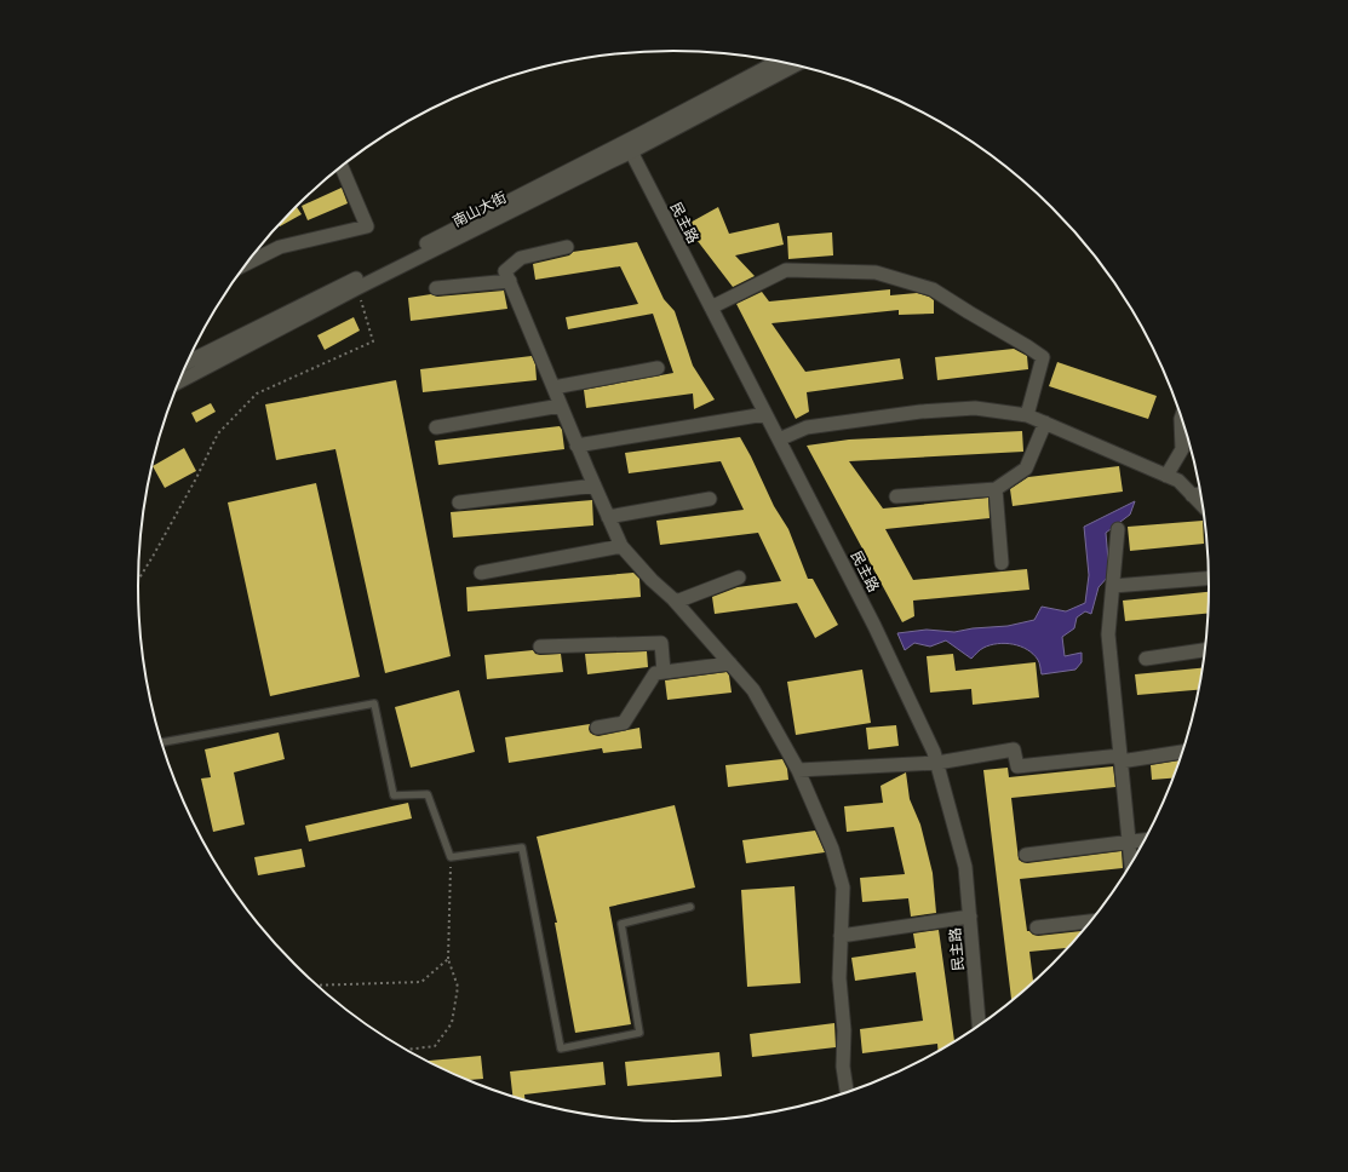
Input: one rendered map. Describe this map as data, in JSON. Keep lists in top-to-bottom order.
{
  "streets": {
    "street": ["南山大街", "民主路"]
  },
  "crossings": [
    ["南山大街", "民主路"]
  ]
}
